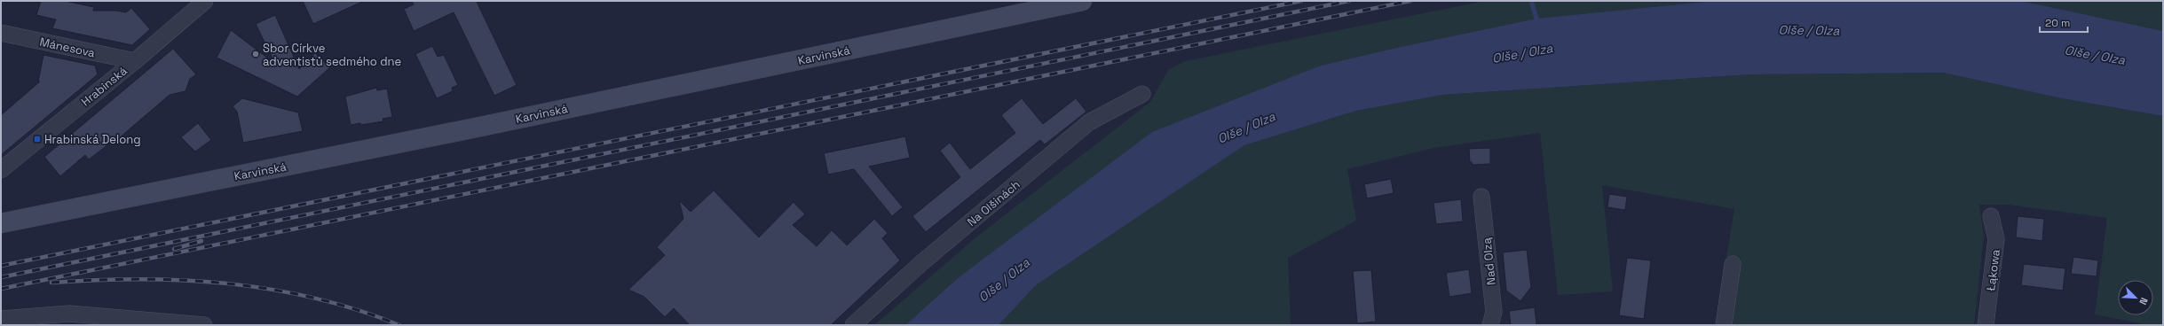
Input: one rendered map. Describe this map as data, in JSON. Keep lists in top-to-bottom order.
{
  "streets": {
    "main road": ["Karvinská"],
    "street": [
      "Mánesova",
      "Hrabinská",
      "Na Olšinách",
      "Nad Olzą",
      "Łąkowa"
    ]
  },
  "crossings": [
    ["Mánesova", "Hrabinská"]
  ],
  "water": ["Olše / Olza"],
  "places": {
    "other": ["Sbor Církve adventistů sedmého dne"],
    "transit": ["Hrabinská Delong"]
  },
  "scale_bar": "20 m",
  "north": "bottom right"
}
